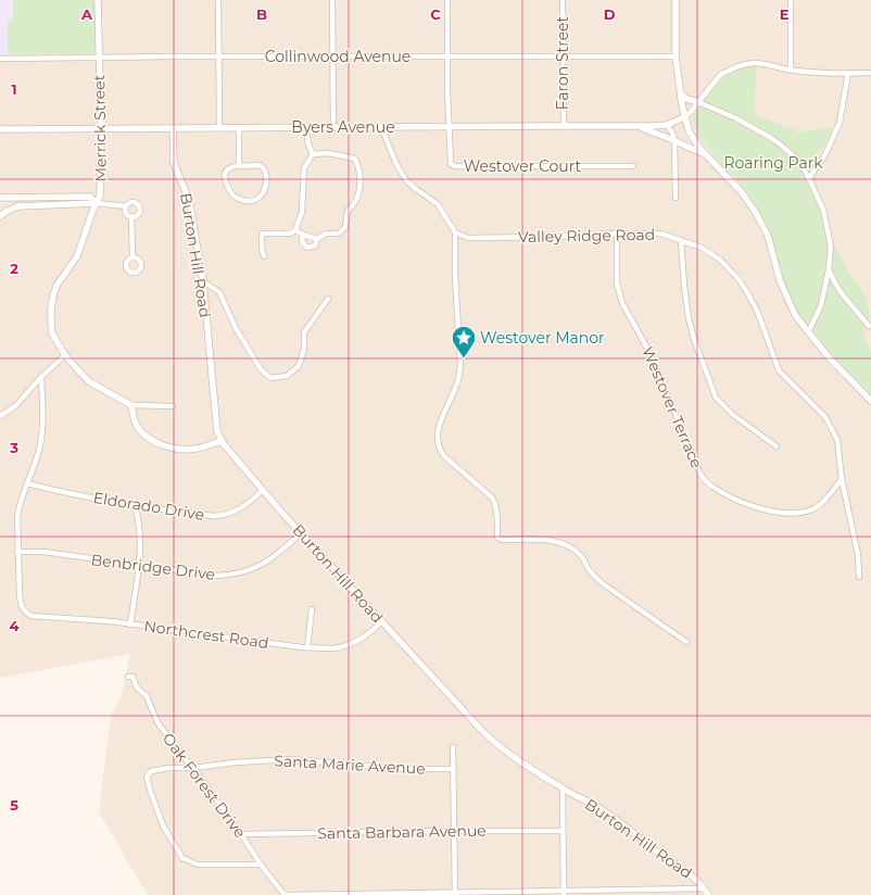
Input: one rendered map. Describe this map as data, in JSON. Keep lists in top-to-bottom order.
{
  "streets": {
    "street": [
      "Collinwood Avenue",
      "Faron Street",
      "Byers Avenue",
      "Merrick Street",
      "Westover Court",
      "Valley Ridge Road",
      "Burton Hill Road",
      "Westover Terrace",
      "Eldorado Drive",
      "Benbridge Drive",
      "Northcrest Road",
      "Santa Marie Avenue",
      "Oak Forest Drive",
      "Santa Barbara Avenue"
    ]
  },
  "crossings": [
    ["Collinwood Avenue", "Faron Street"],
    ["Collinwood Avenue", "Merrick Street"],
    ["Faron Street", "Byers Avenue"],
    ["Byers Avenue", "Merrick Street"],
    ["Byers Avenue", "Westover Court"],
    ["Byers Avenue", "Burton Hill Road"],
    ["Valley Ridge Road", "Westover Terrace"],
    ["Burton Hill Road", "Eldorado Drive"],
    ["Burton Hill Road", "Benbridge Drive"],
    ["Burton Hill Road", "Northcrest Road"],
    ["Benbridge Drive", "Northcrest Road"],
    ["Santa Marie Avenue", "Oak Forest Drive"],
    ["Oak Forest Drive", "Santa Barbara Avenue"]
  ],
  "parks": ["Roaring Park"],
  "places": {
    "place": ["Westover Manor"]
  },
  "grid": {
    "columns": [
      "A",
      "B",
      "C",
      "D",
      "E"
    ],
    "rows": [
      "1",
      "2",
      "3",
      "4",
      "5"
    ]
  }
}
